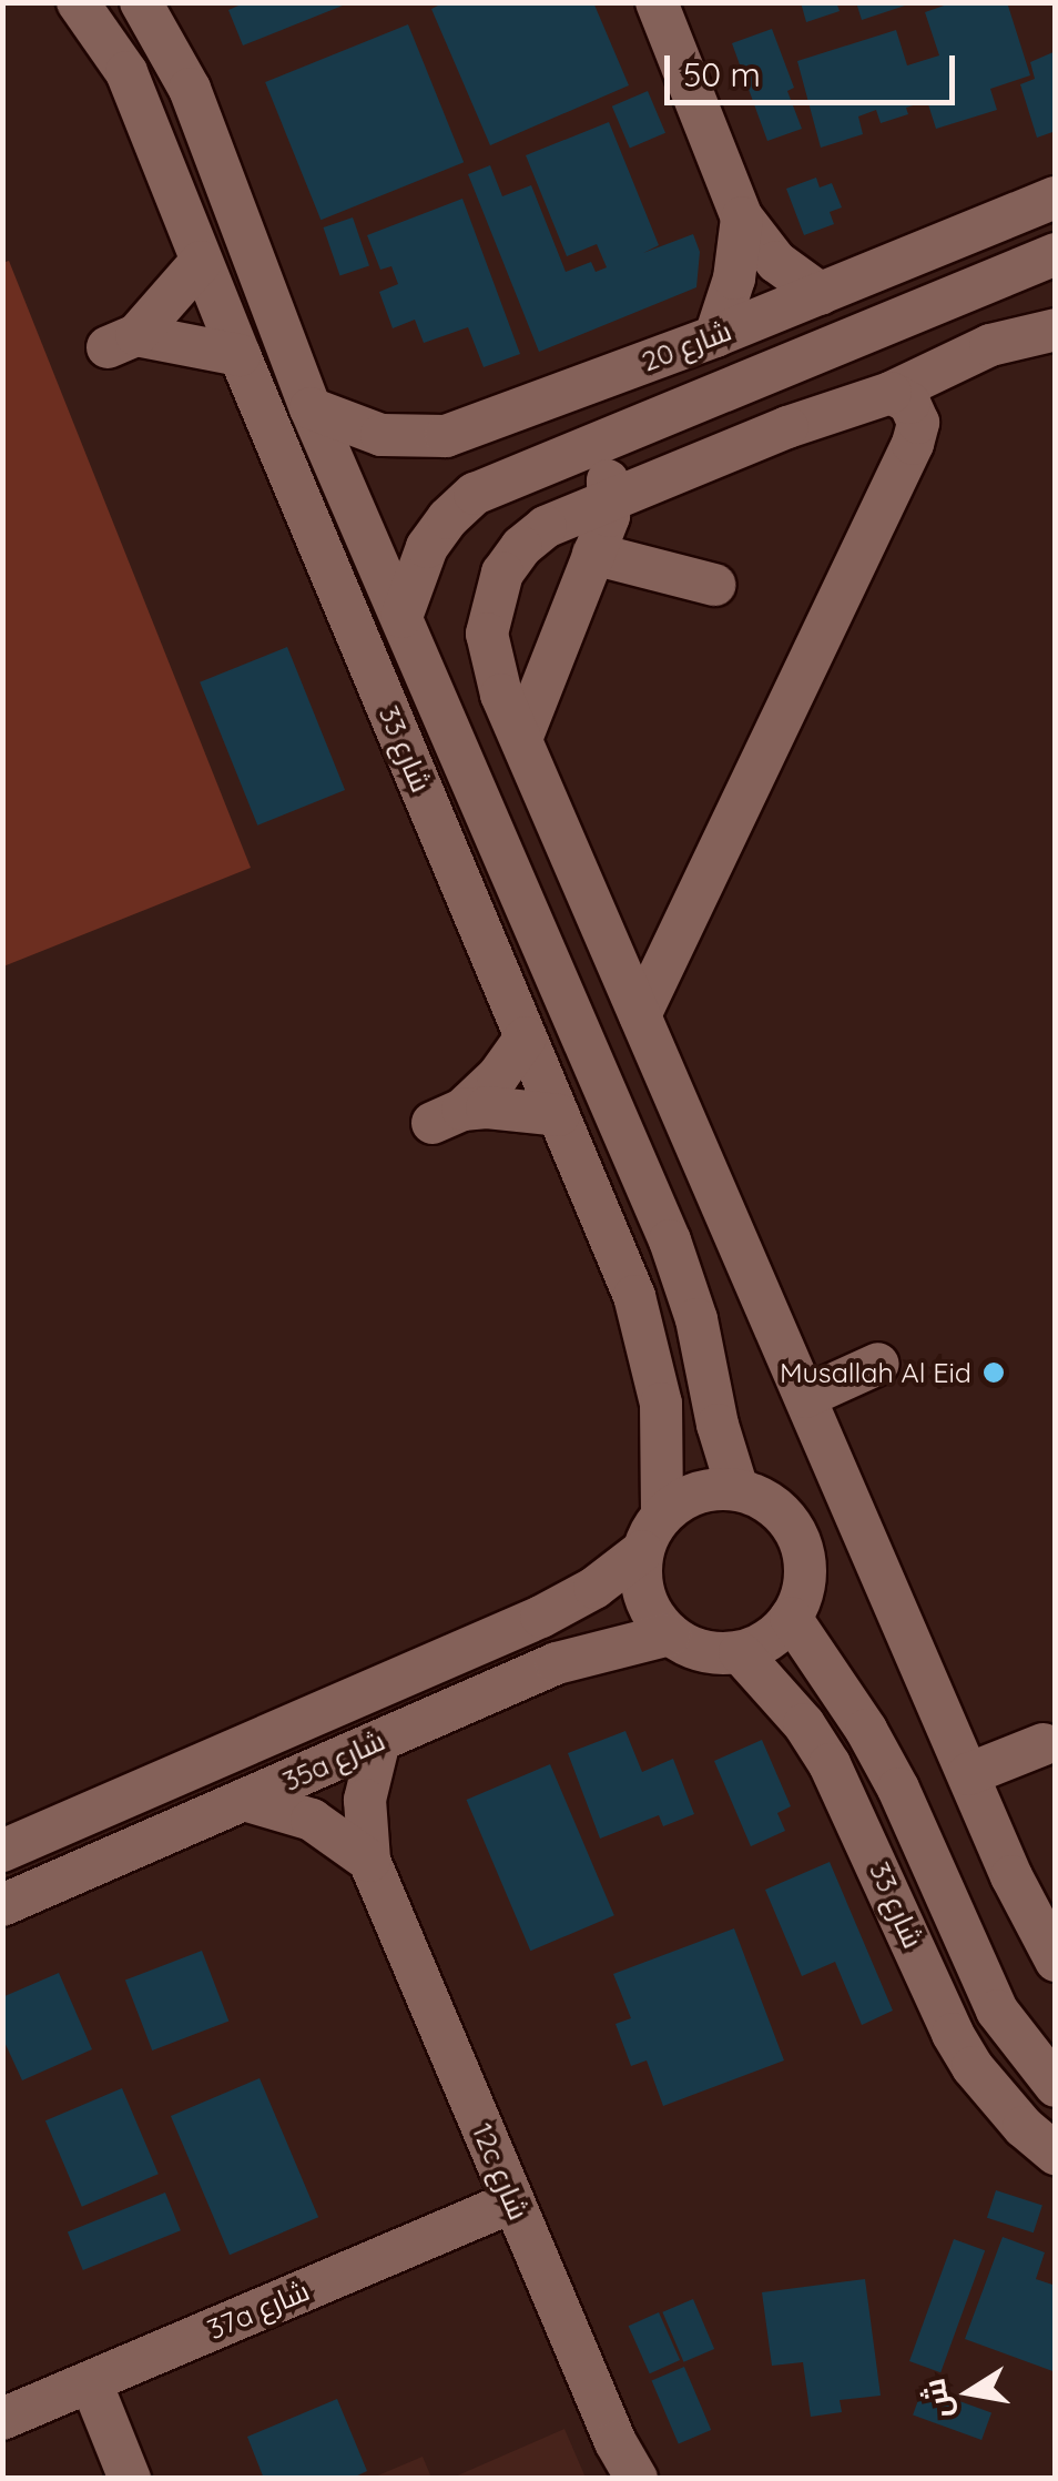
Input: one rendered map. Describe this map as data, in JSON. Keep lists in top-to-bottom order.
{
  "streets": {
    "street": [
      "شارع 20",
      "شارع 33",
      "35a شارع",
      "12c شارع",
      "37a شارع"
    ]
  },
  "crossings": [
    ["شارع 20", "شارع 33"],
    ["شارع 33", "35a شارع"],
    ["35a شارع", "12c شارع"],
    ["12c شارع", "37a شارع"]
  ],
  "places": ["Musallah Al Eid"],
  "scale_bar": "50 m",
  "north": "left"
}
